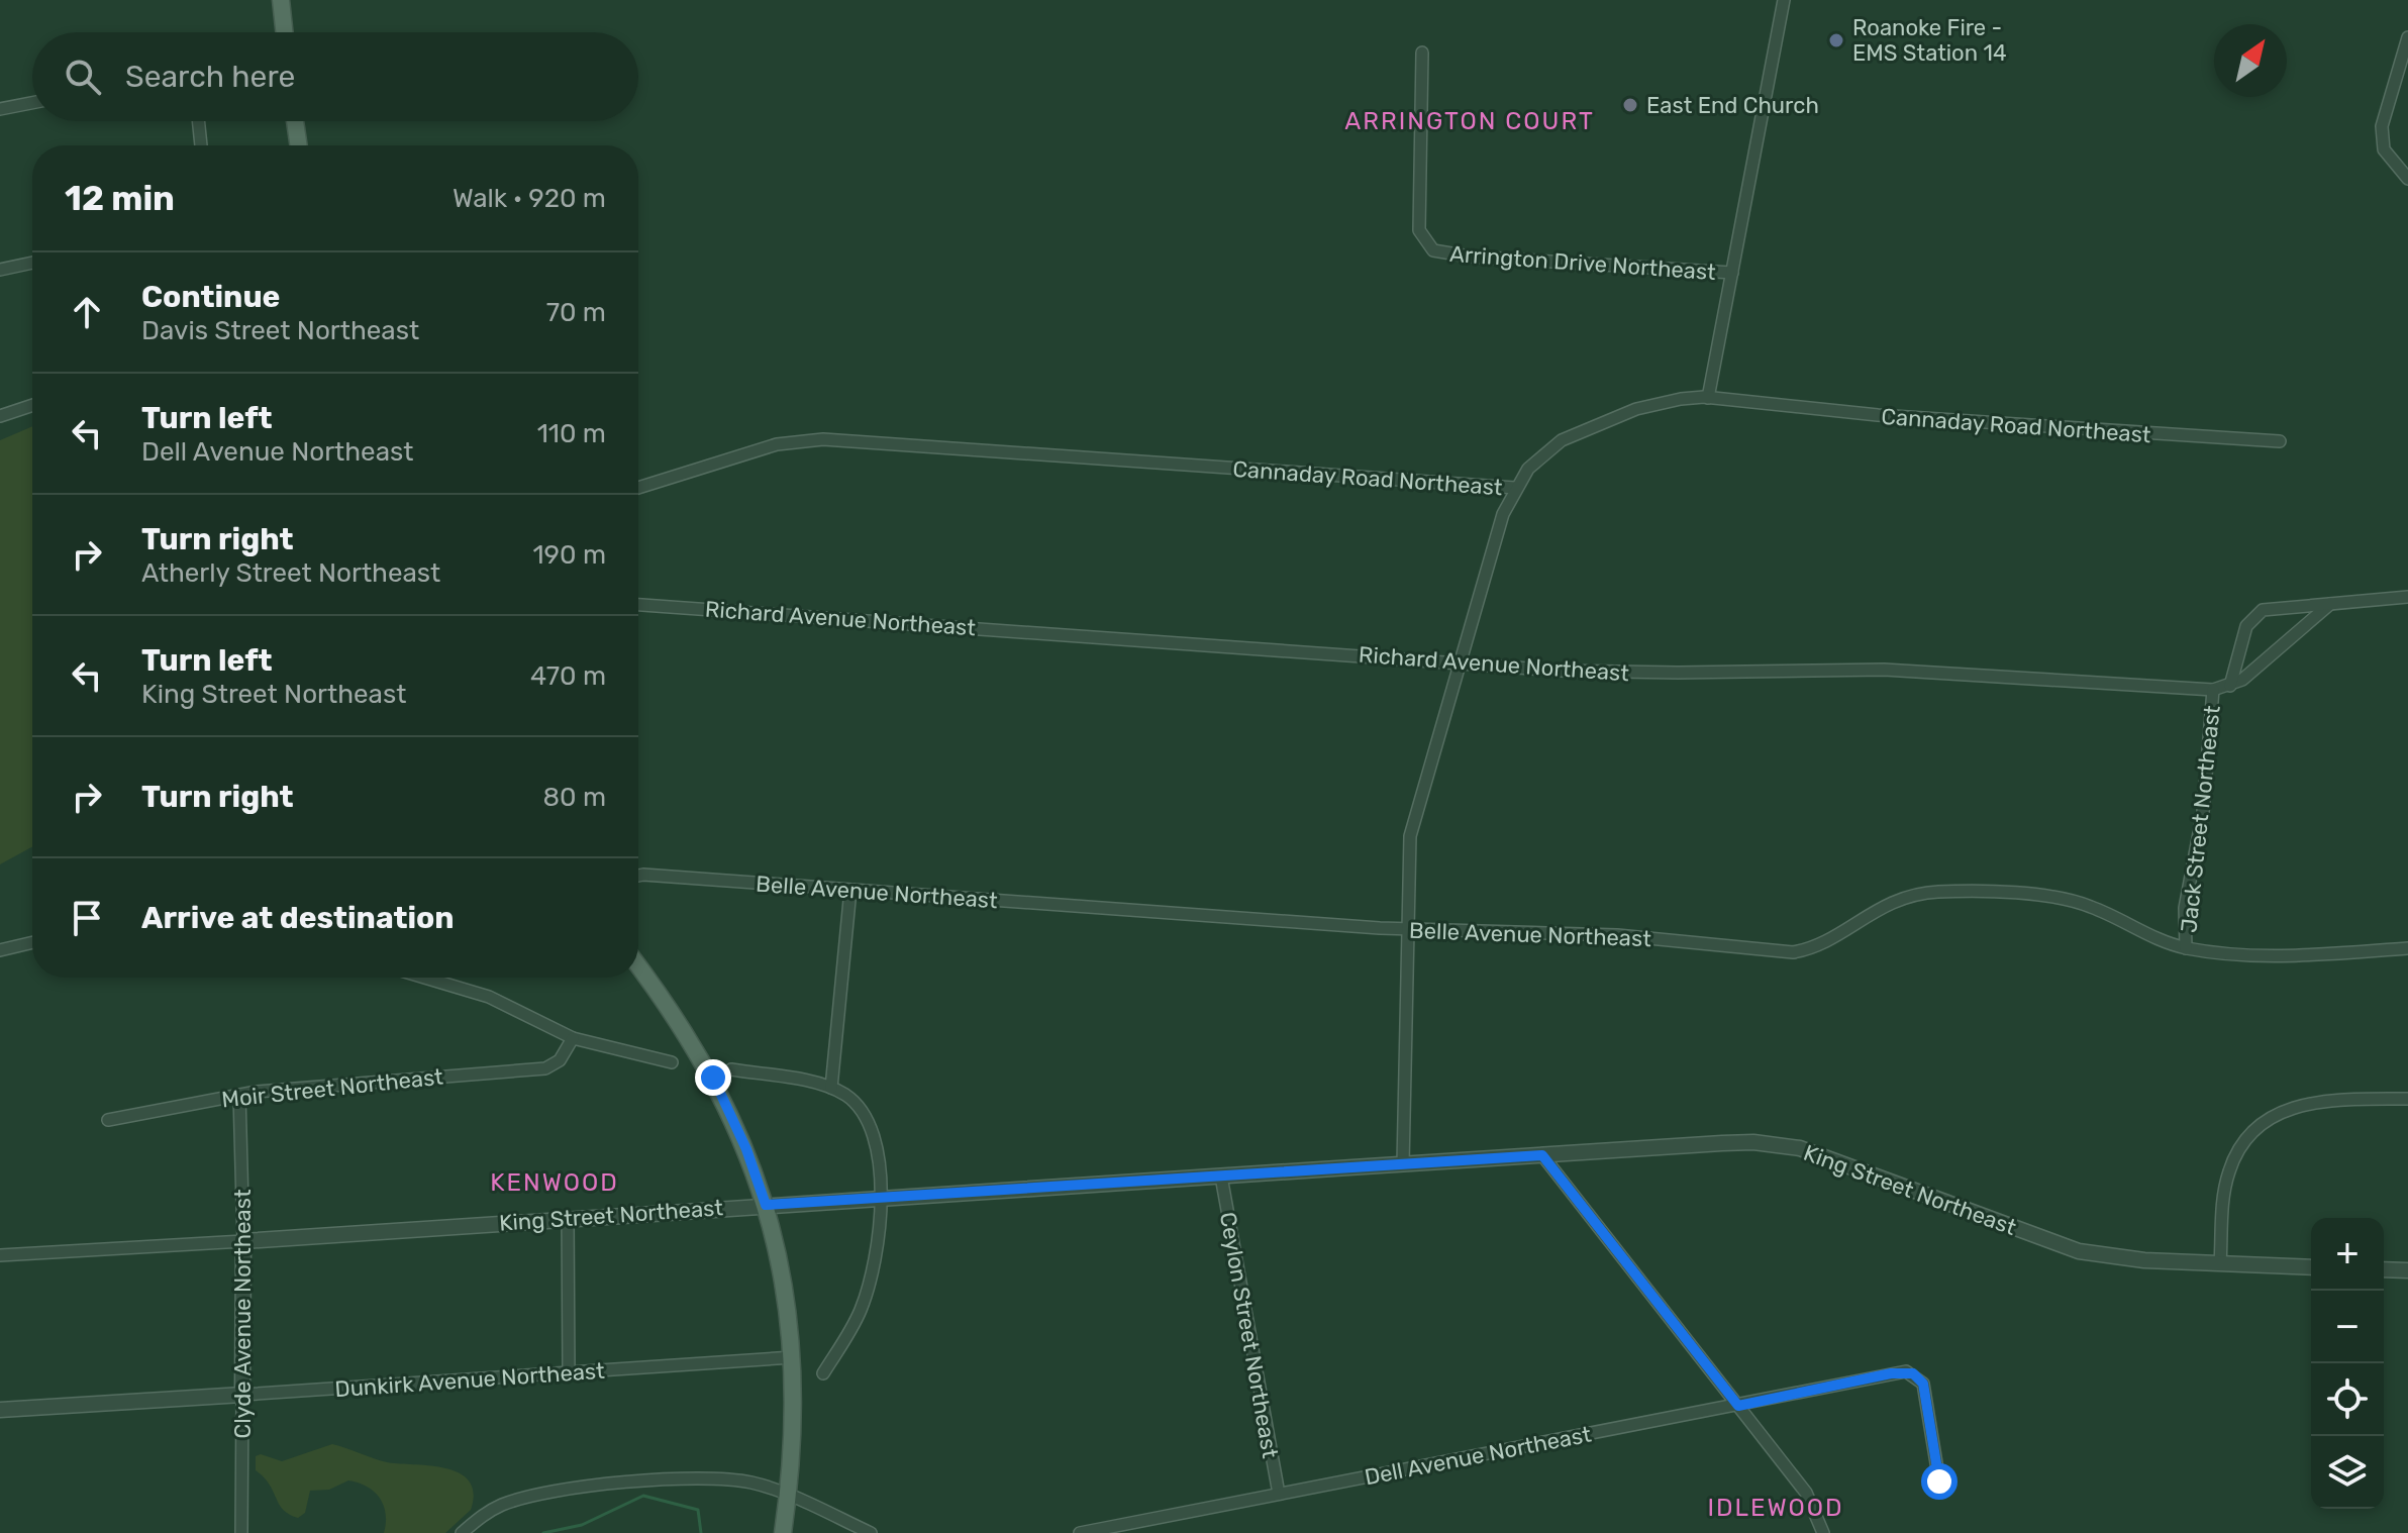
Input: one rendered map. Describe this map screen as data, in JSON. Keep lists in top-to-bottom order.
{
  "streets": {
    "street": [
      "Arrington Drive Northeast",
      "Cannaday Road Northeast",
      "Richard Avenue Northeast",
      "Jack Street Northeast",
      "Belle Avenue Northeast",
      "Moir Street Northeast",
      "King Street Northeast",
      "Clyde Avenue Northeast",
      "Ceylon Street Northeast",
      "Dunkirk Avenue Northeast",
      "Dell Avenue Northeast"
    ]
  },
  "crossings": [
    ["Richard Avenue Northeast", "Jack Street Northeast"],
    ["Jack Street Northeast", "Belle Avenue Northeast"],
    ["Moir Street Northeast", "Clyde Avenue Northeast"],
    ["King Street Northeast", "Clyde Avenue Northeast"],
    ["King Street Northeast", "Ceylon Street Northeast"],
    ["Clyde Avenue Northeast", "Dunkirk Avenue Northeast"],
    ["Ceylon Street Northeast", "Dell Avenue Northeast"]
  ],
  "districts": ["ARRINGTON COURT", "KENWOOD", "IDLEWOOD"],
  "places": ["Roanoke Fire - EMS Station 14", "East End Church"],
  "north": "top right",
  "page": {
    "search": "Search here",
    "heading": ["12 min", "Walk · 920 m"],
    "list": [
      ["Continue", "Davis Street Northeast", "70 m"],
      ["Turn left", "Dell Avenue Northeast", "110 m"],
      ["Turn right", "Atherly Street Northeast", "190 m"],
      ["Turn left", "King Street Northeast", "470 m"],
      ["Turn right", "80 m"],
      "Arrive at destination"
    ],
    "map_buttons": ["+", "−"]
  }
}
